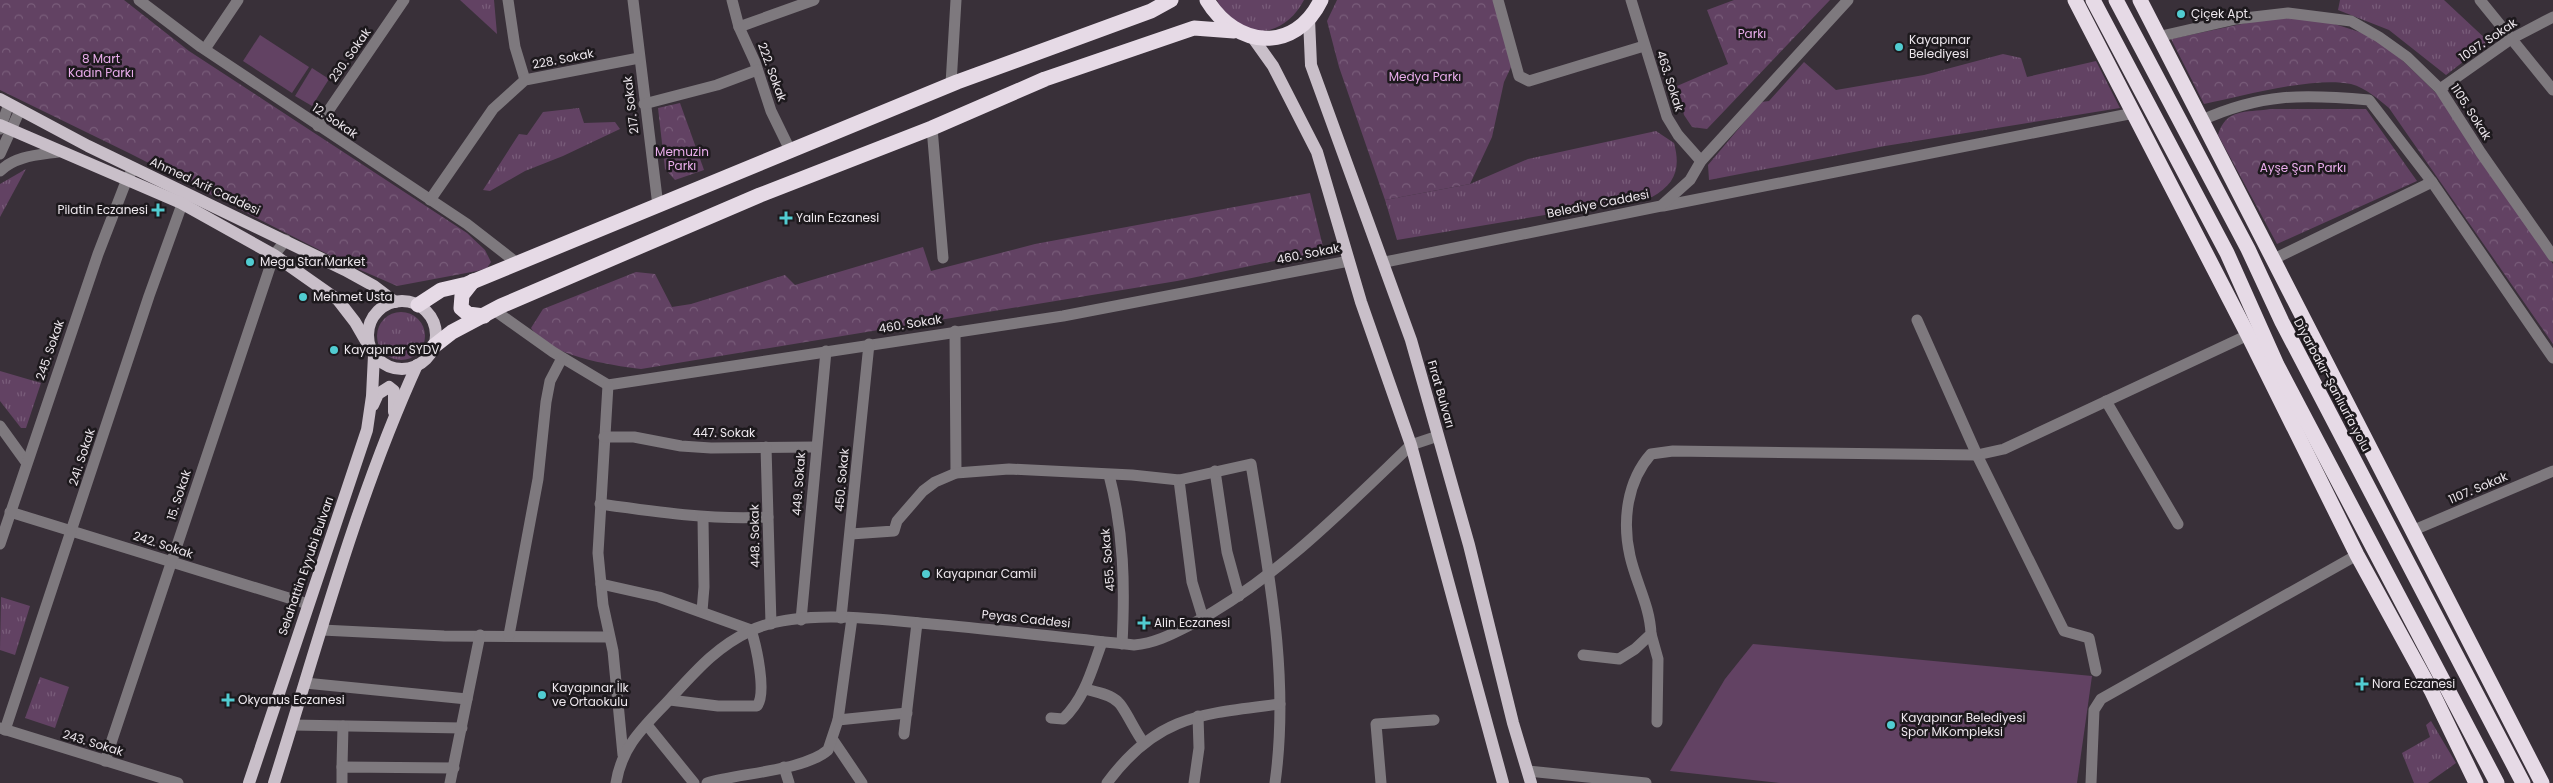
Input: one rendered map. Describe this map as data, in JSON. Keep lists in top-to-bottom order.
{
  "streets": {
    "highway": ["Diyarbakır-Şanlıurfa yolu"],
    "main road": ["Ahmed Arif Caddesi", "Fırat Bulvarı", "Selahattin Eyyubi Bulvarı"],
    "street": [
      "1097. Sokak",
      "230. Sokak",
      "228. Sokak",
      "222. Sokak",
      "463. Sokak",
      "217. Sokak",
      "1105. Sokak",
      "12. Sokak",
      "Belediye Caddesi",
      "460. Sokak",
      "245. Sokak",
      "447. Sokak",
      "241. Sokak",
      "450. Sokak",
      "449. Sokak",
      "1107. Sokak",
      "15. Sokak",
      "448. Sokak",
      "242. Sokak",
      "455. Sokak",
      "Peyas Caddesi",
      "243. Sokak"
    ]
  },
  "crossings": [
    ["1097. Sokak", "1105. Sokak"],
    ["230. Sokak", "12. Sokak"],
    ["228. Sokak", "217. Sokak"],
    ["228. Sokak", "12. Sokak"],
    ["463. Sokak", "Belediye Caddesi"],
    ["Ahmed Arif Caddesi", "245. Sokak"],
    ["Ahmed Arif Caddesi", "241. Sokak"],
    ["Ahmed Arif Caddesi", "15. Sokak"],
    ["Ahmed Arif Caddesi", "Selahattin Eyyubi Bulvarı"],
    ["Belediye Caddesi", "Fırat Bulvarı"],
    ["460. Sokak", "450. Sokak"],
    ["460. Sokak", "449. Sokak"],
    ["245. Sokak", "242. Sokak"],
    ["Fırat Bulvarı", "Peyas Caddesi"],
    ["447. Sokak", "449. Sokak"],
    ["447. Sokak", "448. Sokak"],
    ["241. Sokak", "242. Sokak"],
    ["241. Sokak", "243. Sokak"],
    ["450. Sokak", "Peyas Caddesi"],
    ["449. Sokak", "Peyas Caddesi"],
    ["15. Sokak", "242. Sokak"],
    ["15. Sokak", "243. Sokak"],
    ["448. Sokak", "Peyas Caddesi"],
    ["242. Sokak", "Selahattin Eyyubi Bulvarı"],
    ["455. Sokak", "Peyas Caddesi"]
  ],
  "parks": [
    "Parkı",
    "8 Mart Kadın Parkı",
    "Medya Parkı",
    "Memuzin Parkı",
    "Ayşe Şan Parkı"
  ],
  "places": {
    "other": [
      "Çiçek Apt.",
      "Kayapınar Belediyesi",
      "Mega Star Market",
      "Mehmet Usta",
      "Kayapınar SYDV",
      "Kayapınar Camii",
      "Kayapınar İlk ve Ortaokulu",
      "Kayapınar Belediyesi Spor MKompleksi"
    ],
    "health": [
      "Pilatin Eczanesi",
      "Yalın Eczanesi",
      "Alin Eczanesi",
      "Nora Eczanesi",
      "Okyanus Eczanesi"
    ]
  }
}
